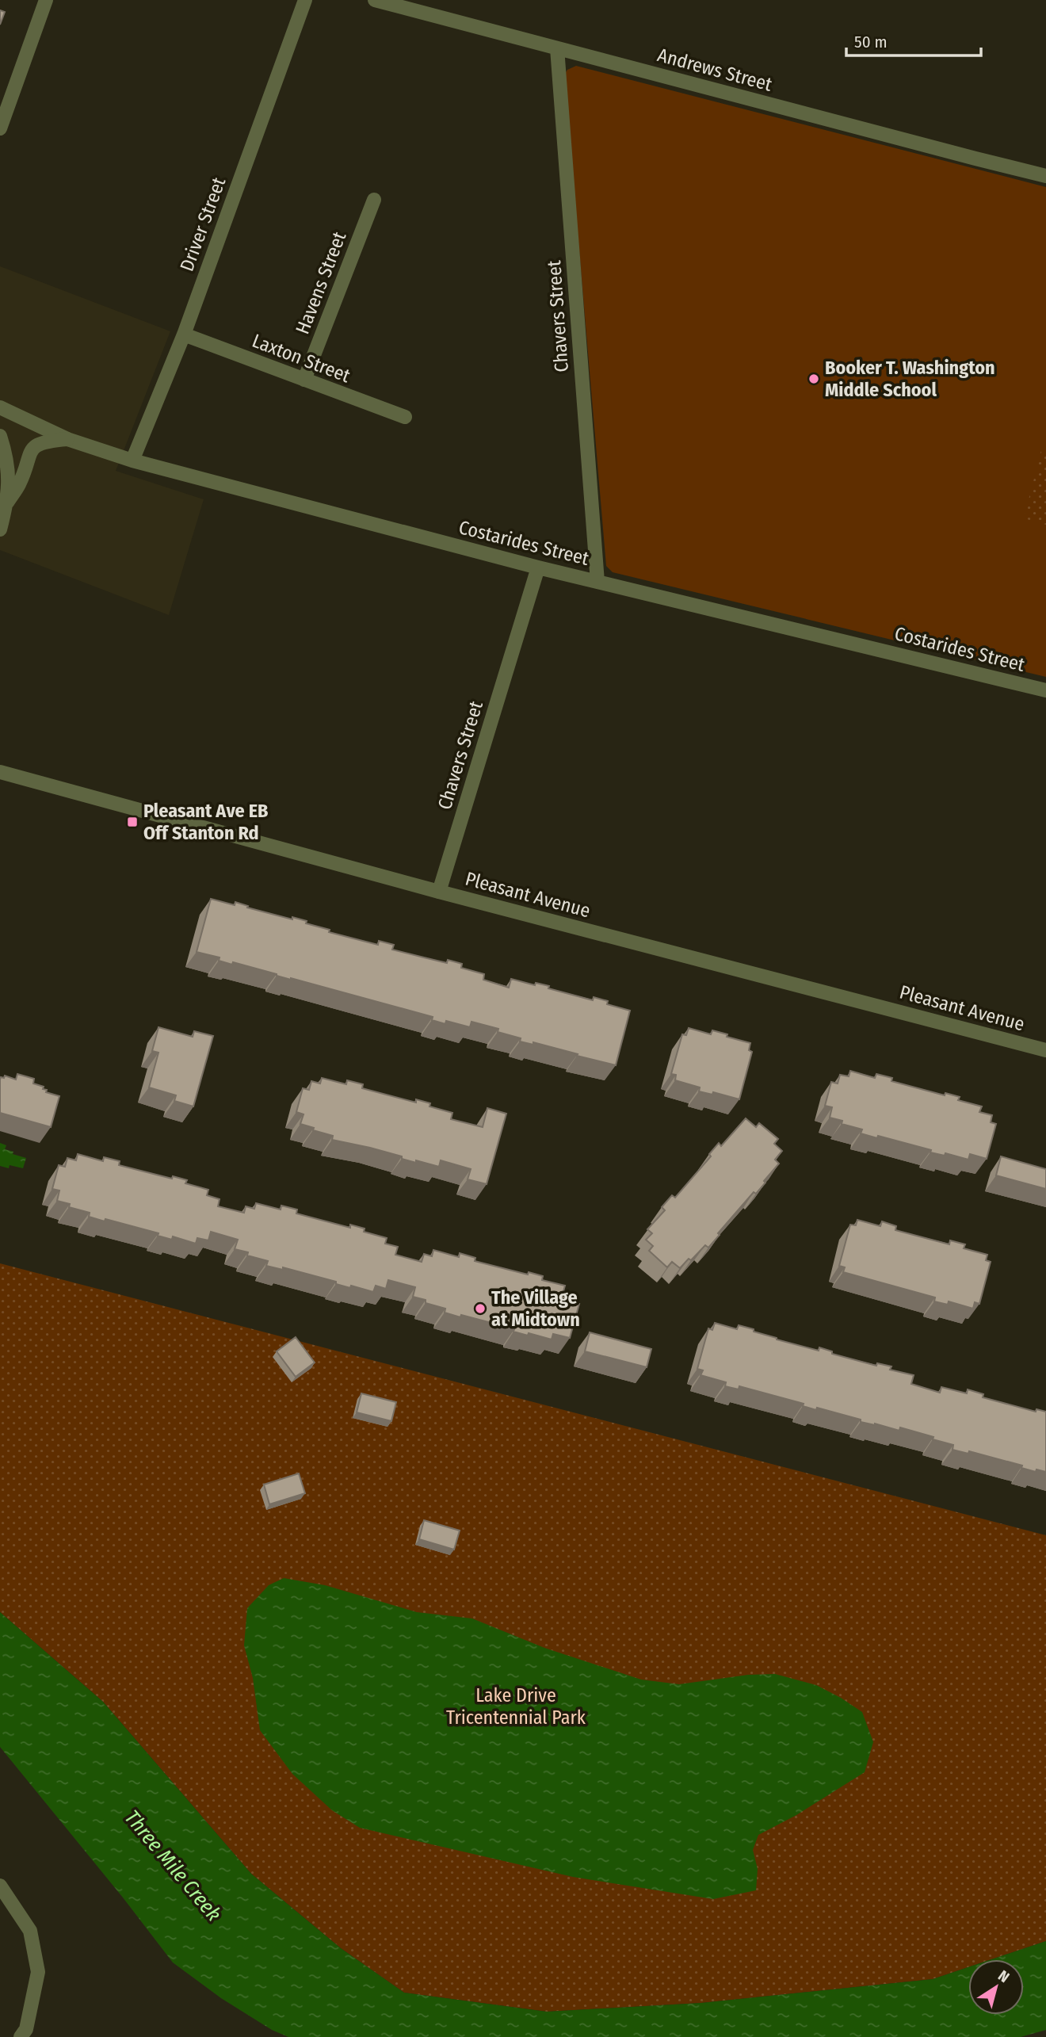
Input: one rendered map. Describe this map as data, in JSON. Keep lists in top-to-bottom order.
{
  "streets": {
    "street": [
      "Andrews Street",
      "Driver Street",
      "Havens Street",
      "Chavers Street",
      "Laxton Street",
      "Costarides Street",
      "Pleasant Avenue"
    ]
  },
  "crossings": [
    ["Andrews Street", "Chavers Street"],
    ["Driver Street", "Laxton Street"],
    ["Driver Street", "Costarides Street"],
    ["Havens Street", "Laxton Street"],
    ["Chavers Street", "Costarides Street"],
    ["Chavers Street", "Pleasant Avenue"]
  ],
  "water": ["Three Mile Creek"],
  "parks": ["Lake Drive Tricentennial Park"],
  "places": {
    "other": ["Booker T. Washington Middle School", "The Village at Midtown"],
    "transit": ["Pleasant Ave EB Off Stanton Rd"]
  },
  "scale_bar": "50 m",
  "north": "top right"
}
